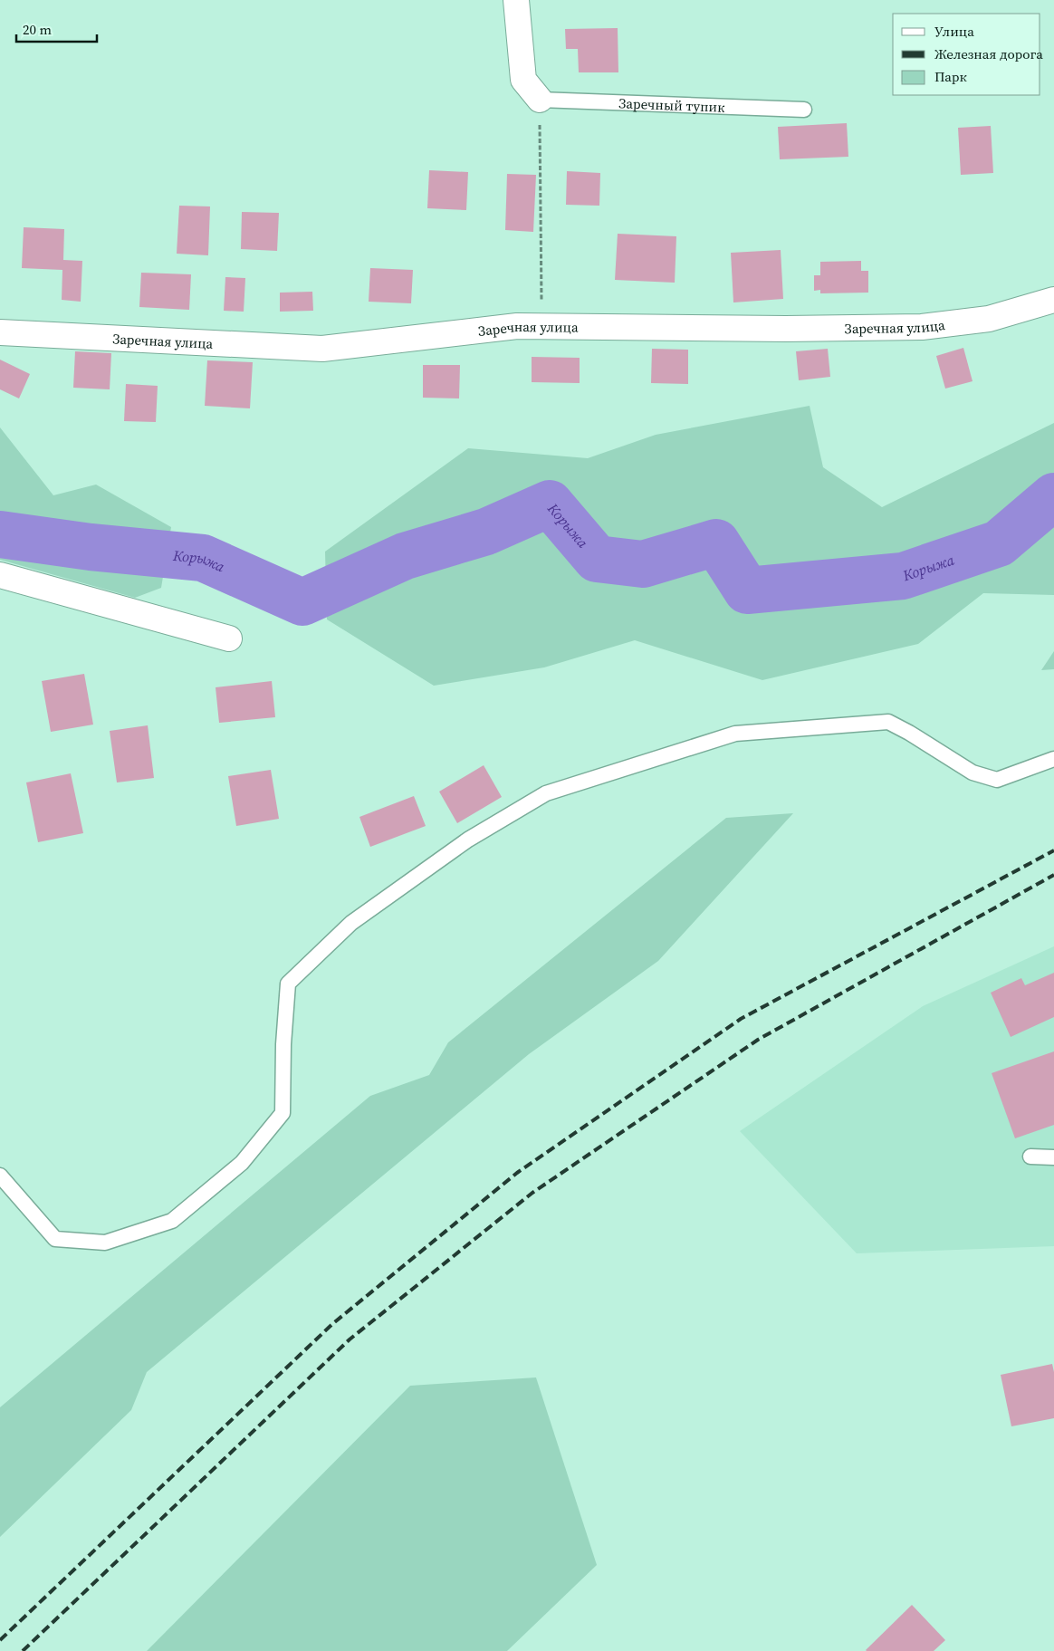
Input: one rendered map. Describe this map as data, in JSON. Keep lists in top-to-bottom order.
{
  "streets": {
    "street": ["Заречная улица"],
    "lane": ["Заречный тупик"]
  },
  "water": ["Корыжа"],
  "legend": ["Улица", "Железная дорога", "Парк"],
  "scale_bar": "20 m"
}
